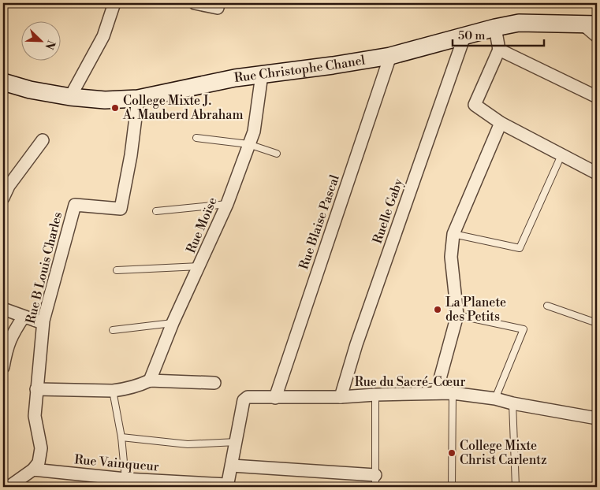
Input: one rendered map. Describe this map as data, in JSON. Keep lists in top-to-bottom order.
{
  "streets": {
    "street": [
      "Rue Christophe Chanel",
      "Ruelle Gaby",
      "Rue Blaise Pascal",
      "Rue Moïse",
      "Rue B Louis Charles",
      "Rue du Sacré-Cœur",
      "Rue Vainqueur"
    ]
  },
  "crossings": [
    ["Rue Christophe Chanel", "Ruelle Gaby"],
    ["Rue Christophe Chanel", "Rue Blaise Pascal"],
    ["Rue Christophe Chanel", "Rue Moïse"],
    ["Rue Christophe Chanel", "Rue B Louis Charles"],
    ["Ruelle Gaby", "Rue du Sacré-Cœur"],
    ["Rue Blaise Pascal", "Rue du Sacré-Cœur"],
    ["Rue B Louis Charles", "Rue Vainqueur"]
  ],
  "places": ["College Mixte J. A. Mauberd Abraham", "La Planete des Petits", "College Mixte Christ Carlentz"],
  "scale_bar": "50 m",
  "north": "bottom right"
}
